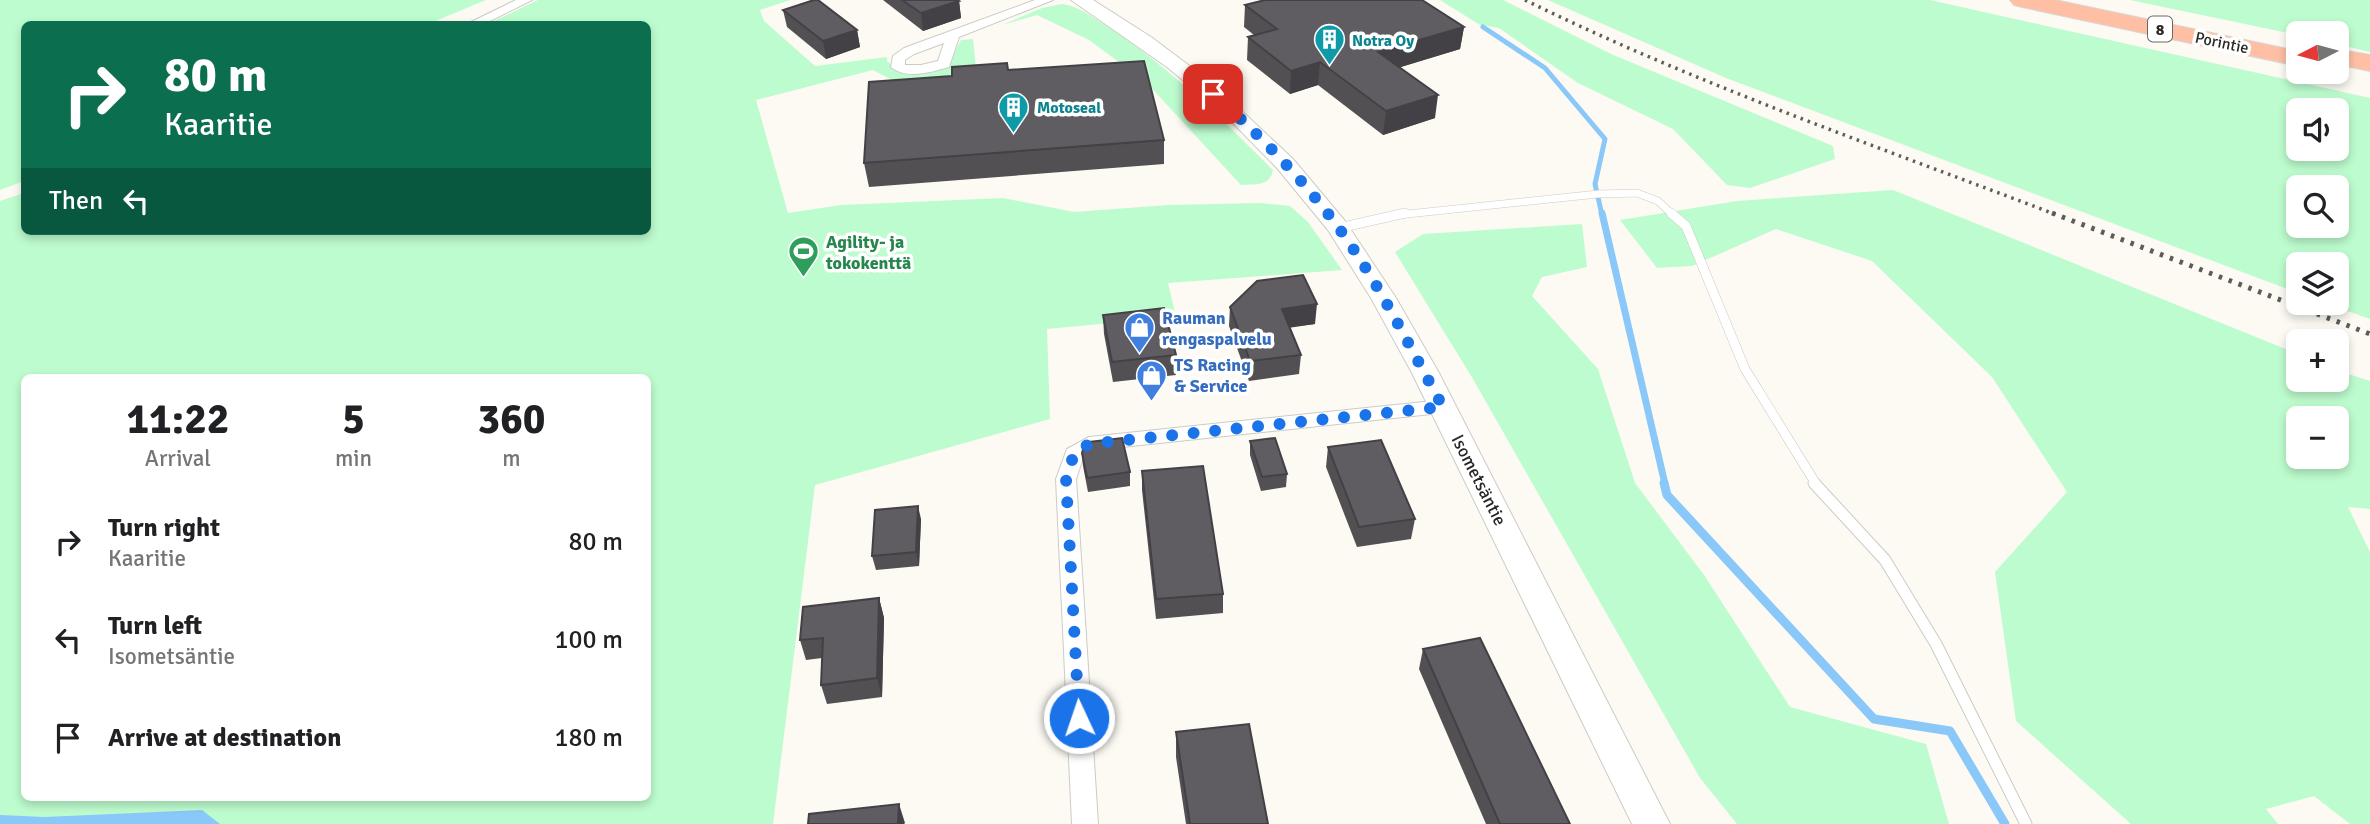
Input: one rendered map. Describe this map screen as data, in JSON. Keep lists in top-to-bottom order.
{
  "streets": {
    "highway": ["8", "Porintie"],
    "main road": ["Isometsäntie"]
  },
  "places": {
    "building": ["Notra Oy", "Motoseal"],
    "sports": ["Agility- ja tokokenttä"],
    "shop": ["Rauman rengaspalvelu", "TS Racing & Service"]
  },
  "north": "left",
  "page": {
    "map_buttons": ["+", "−"],
    "turn": ["80 m", "Kaaritie"],
    "then": "Then",
    "eta": [
      "11:22",
      "Arrival",
      "5",
      "min",
      "360",
      "m"
    ],
    "list": [
      {
        "name": "Turn right",
        "note": "Kaaritie",
        "value": "80 m"
      },
      {
        "name": "Turn left",
        "note": "Isometsäntie",
        "value": "100 m"
      },
      {
        "name": "Arrive at destination",
        "value": "180 m"
      }
    ]
  }
}
